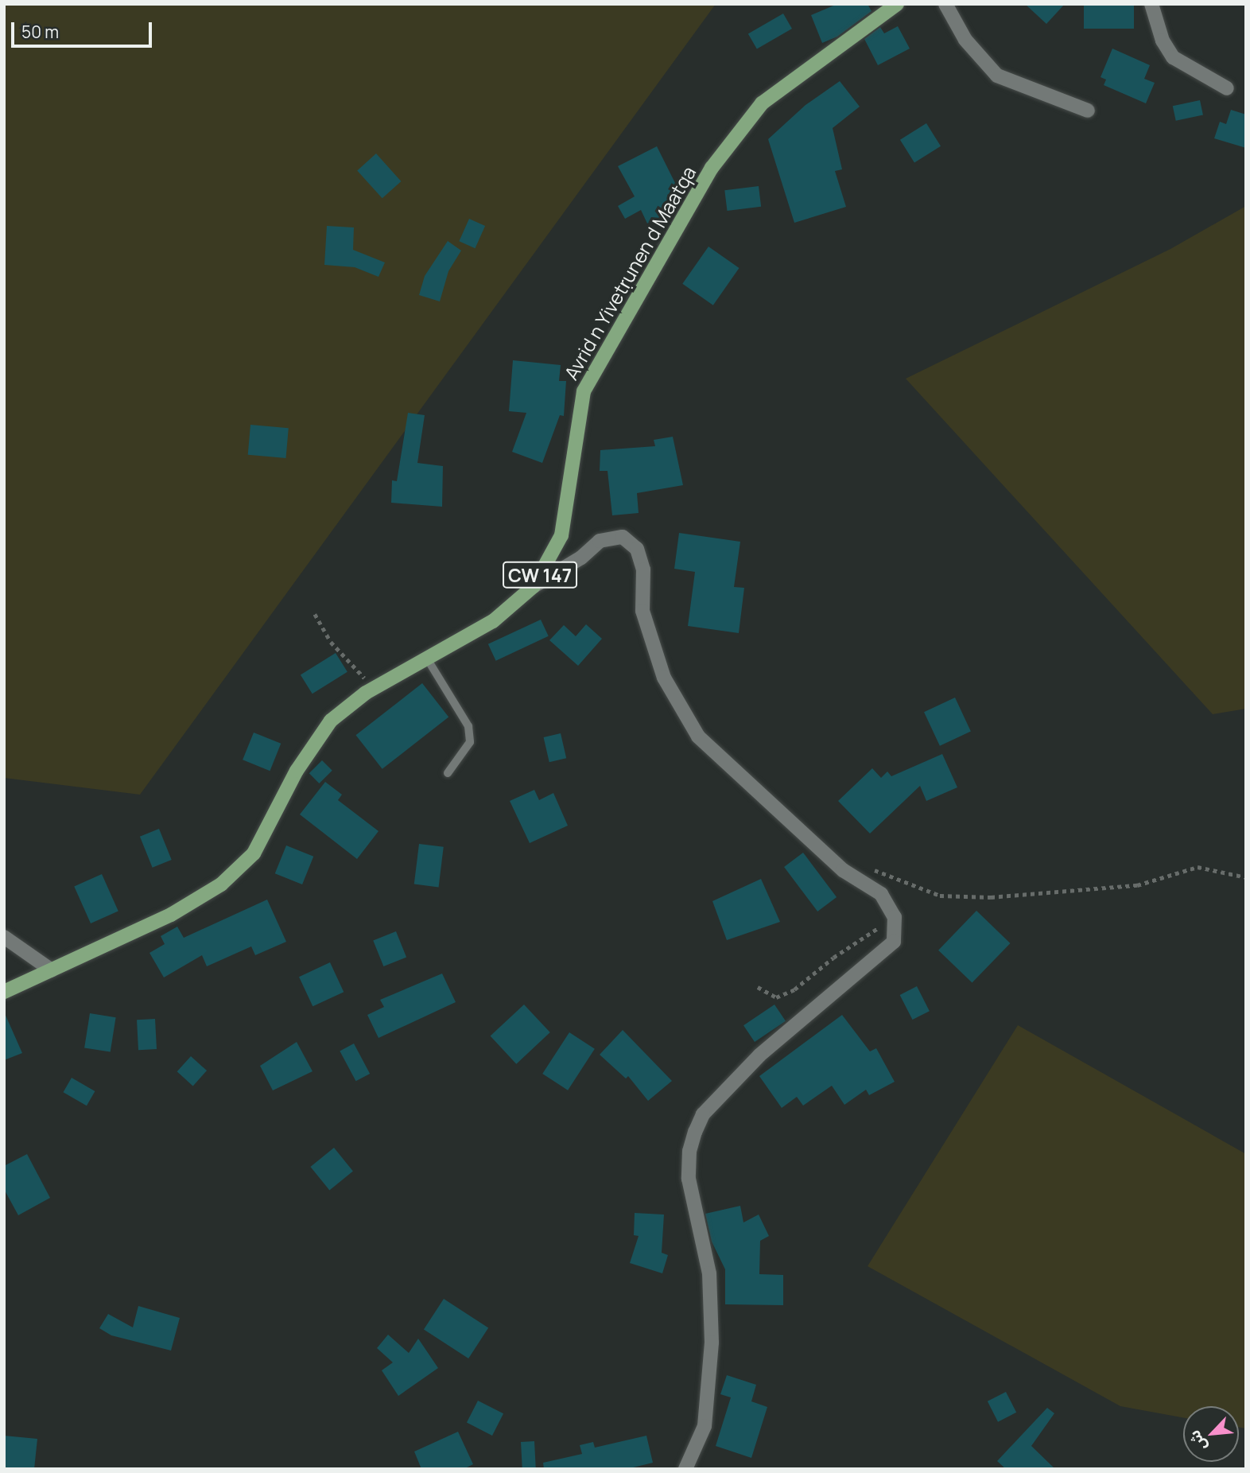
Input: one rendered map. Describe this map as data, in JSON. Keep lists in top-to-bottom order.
{
  "streets": {
    "main road": ["Avrid n Yivetṛunen d Maatqa", "CW 147"]
  },
  "scale_bar": "50 m",
  "north": "bottom left"
}
